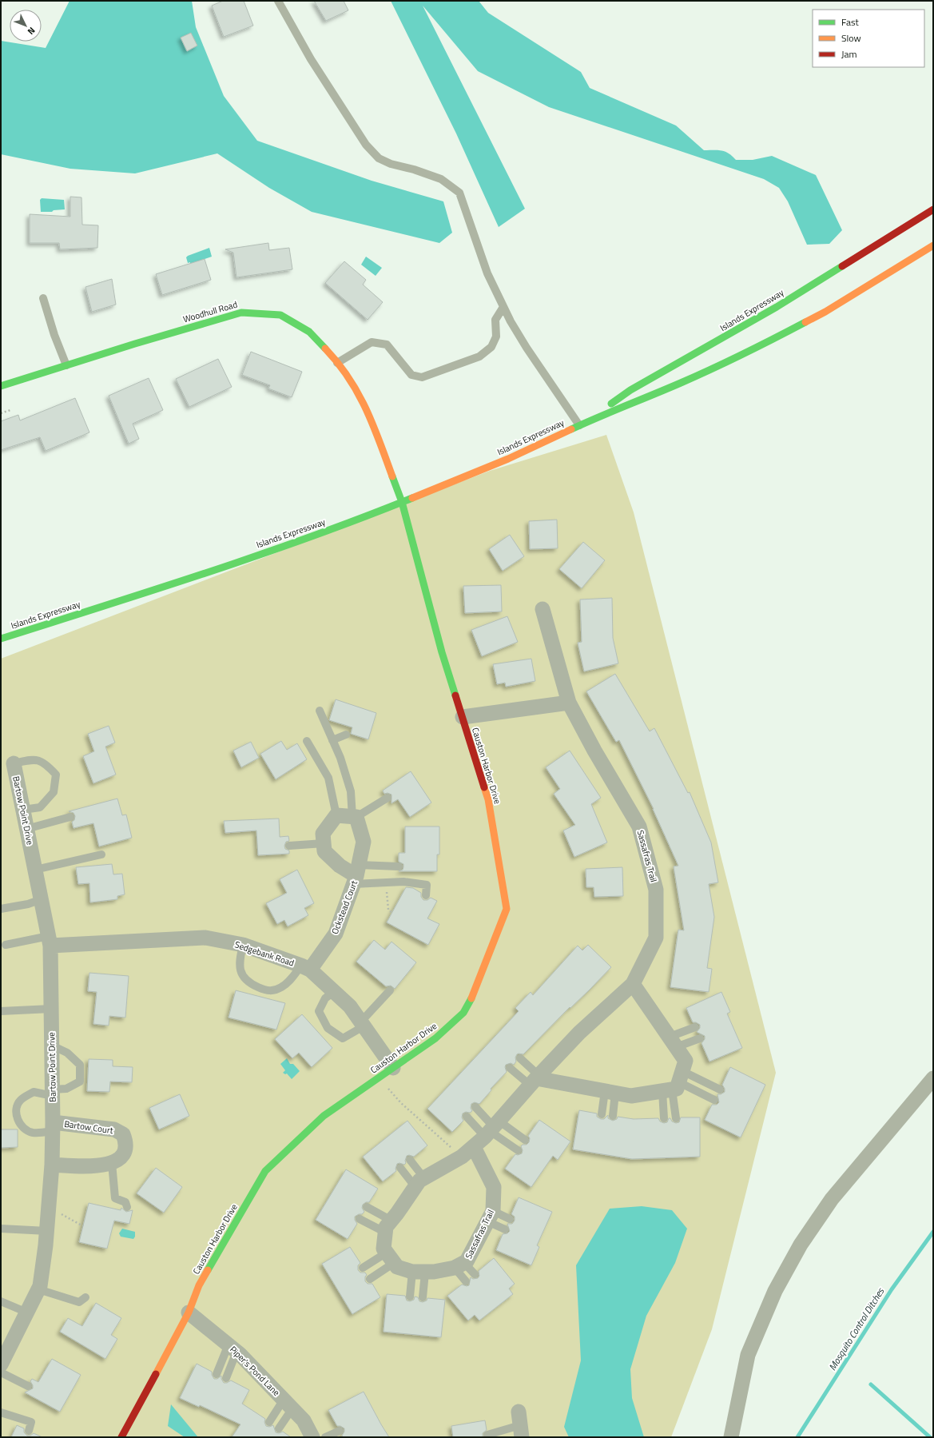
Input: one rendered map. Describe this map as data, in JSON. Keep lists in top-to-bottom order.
{
  "streets": {
    "street": [
      "Islands Expressway",
      "Woodhull Road",
      "Causton Harbor Drive",
      "Bartow Point Drive",
      "Sassafras Trail",
      "Ockstead Court",
      "Sedgebank Road",
      "Bartow Court",
      "Piper's Pond Lane"
    ]
  },
  "crossings": [
    ["Islands Expressway", "Woodhull Road"],
    ["Islands Expressway", "Causton Harbor Drive"],
    ["Woodhull Road", "Causton Harbor Drive"],
    ["Causton Harbor Drive", "Sedgebank Road"],
    ["Causton Harbor Drive", "Piper's Pond Lane"],
    ["Bartow Point Drive", "Sedgebank Road"],
    ["Bartow Point Drive", "Bartow Court"],
    ["Ockstead Court", "Sedgebank Road"]
  ],
  "water": ["Mosquito Control Ditches"],
  "legend": ["Fast", "Slow", "Jam"],
  "north": "bottom right"
}
